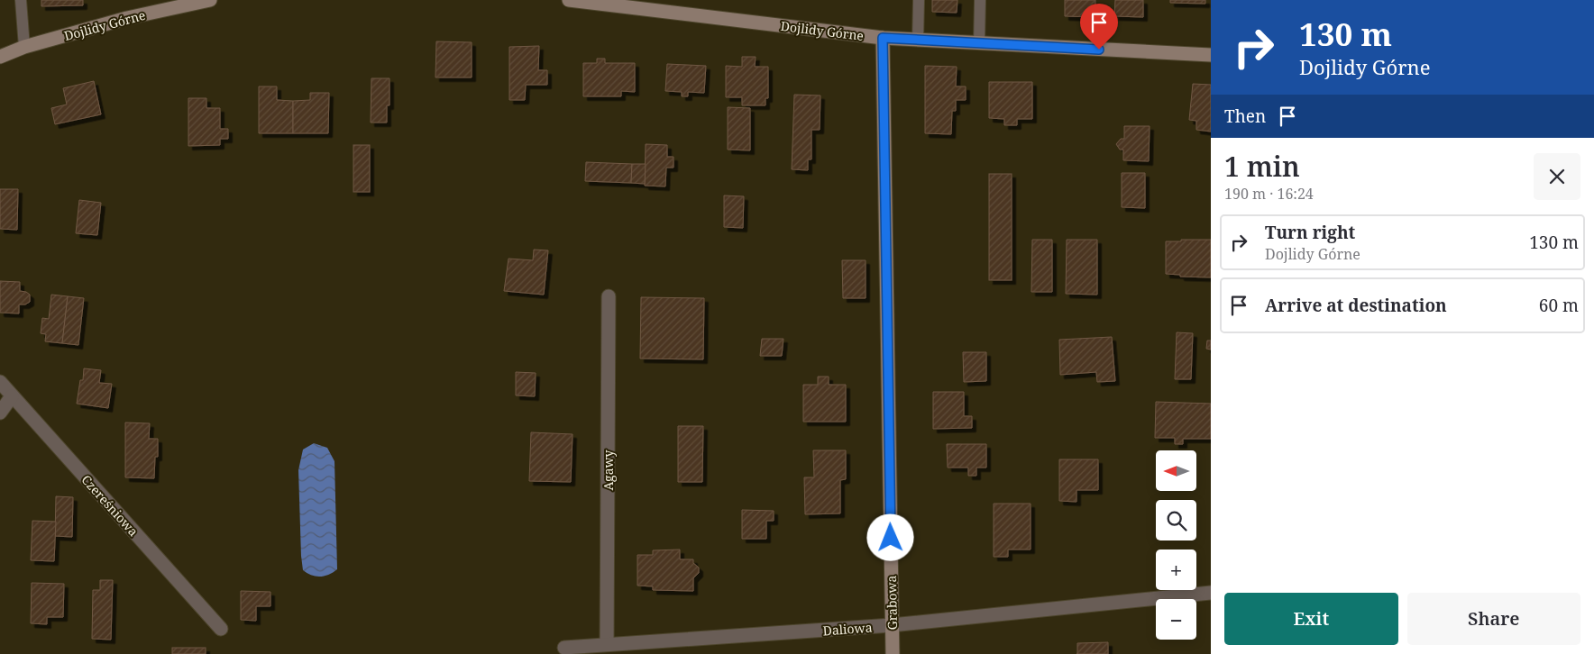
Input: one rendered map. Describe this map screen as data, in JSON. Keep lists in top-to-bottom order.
{
  "streets": {
    "street": [
      "Dojlidy Górne",
      "Agawy",
      "Czereśniowa",
      "Grabowa",
      "Daliowa"
    ]
  },
  "crossings": [
    ["Dojlidy Górne", "Grabowa"],
    ["Agawy", "Daliowa"],
    ["Grabowa", "Daliowa"]
  ],
  "north": "left",
  "page": {
    "turn": ["130 m", "Dojlidy Górne"],
    "then": "Then",
    "heading": ["1 min", "190 m · 16:24"],
    "list": [
      {
        "name": "Turn right",
        "note": "Dojlidy Górne",
        "value": "130 m"
      },
      {
        "name": "Arrive at destination",
        "value": "60 m"
      }
    ],
    "map_buttons": ["+", "−"],
    "buttons": ["Exit", "Share"]
  }
}
